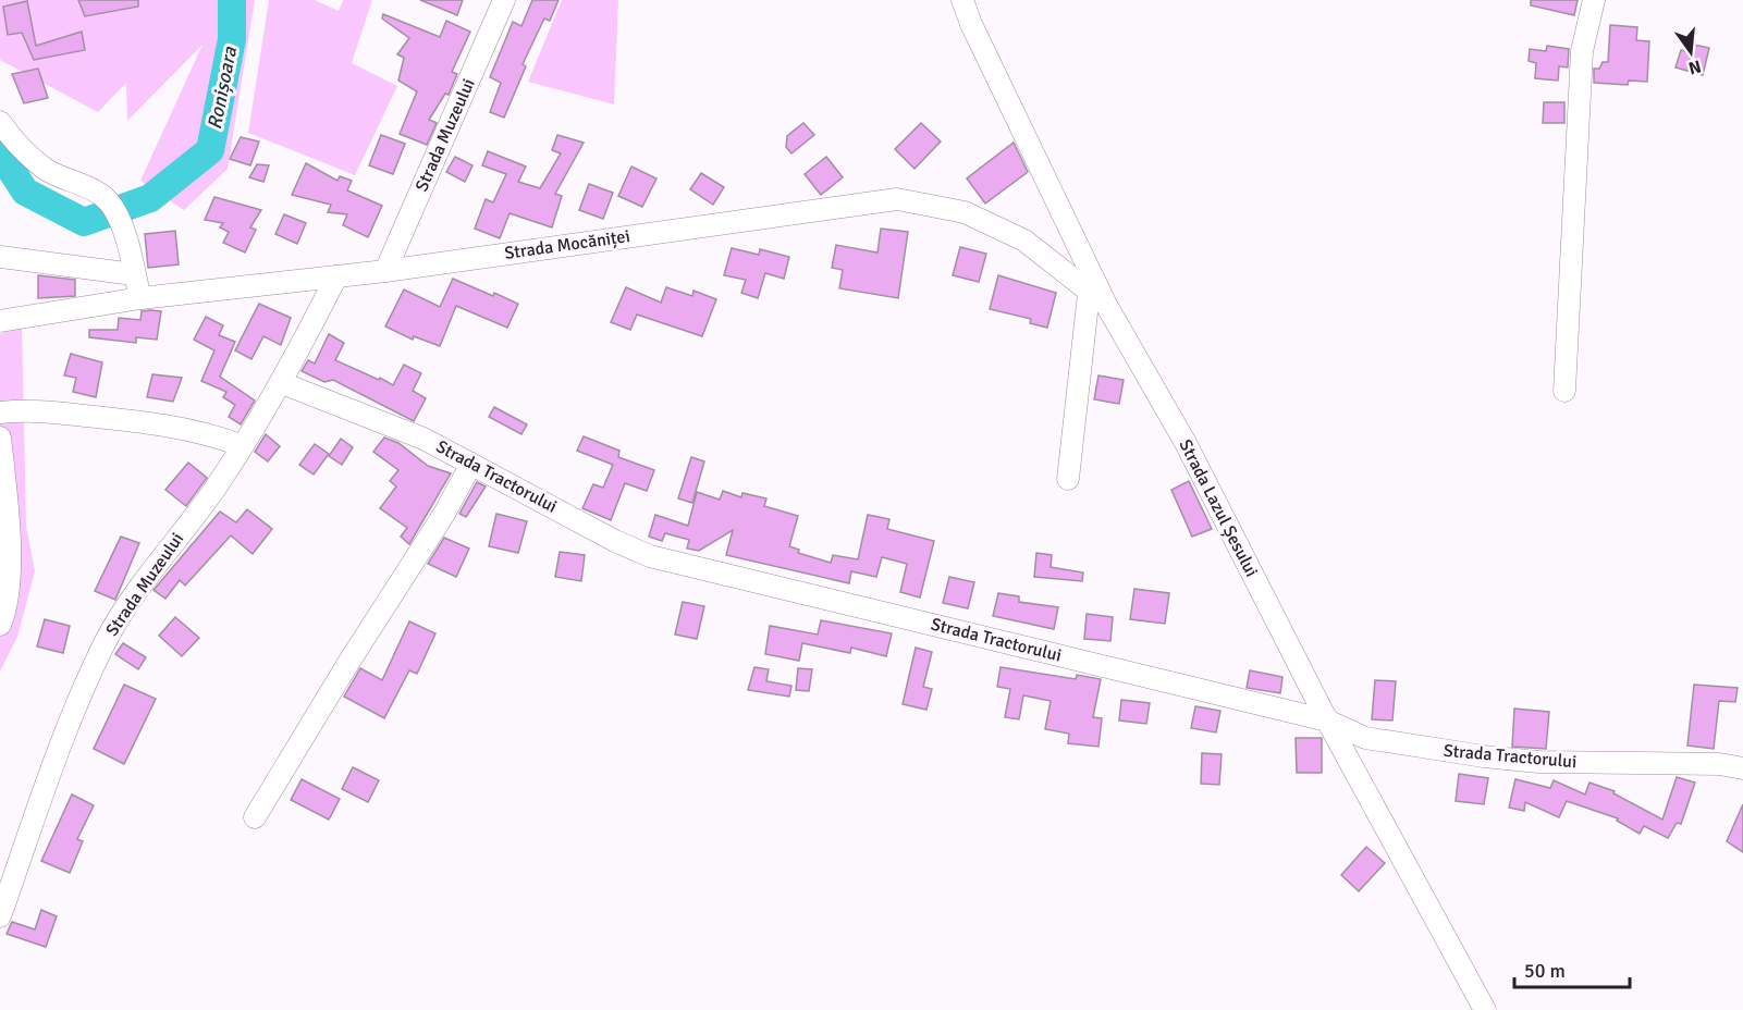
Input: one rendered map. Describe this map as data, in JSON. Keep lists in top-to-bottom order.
{
  "streets": {
    "street": [
      "Strada Muzeului",
      "Strada Mocăniței",
      "Strada Tractorului",
      "Strada Lazul Șesului"
    ]
  },
  "crossings": [
    ["Strada Muzeului", "Strada Mocăniței"],
    ["Strada Muzeului", "Strada Tractorului"],
    ["Strada Mocăniței", "Strada Lazul Șesului"],
    ["Strada Tractorului", "Strada Lazul Șesului"]
  ],
  "water": ["Ronișoara"],
  "scale_bar": "50 m",
  "north": "bottom"
}
